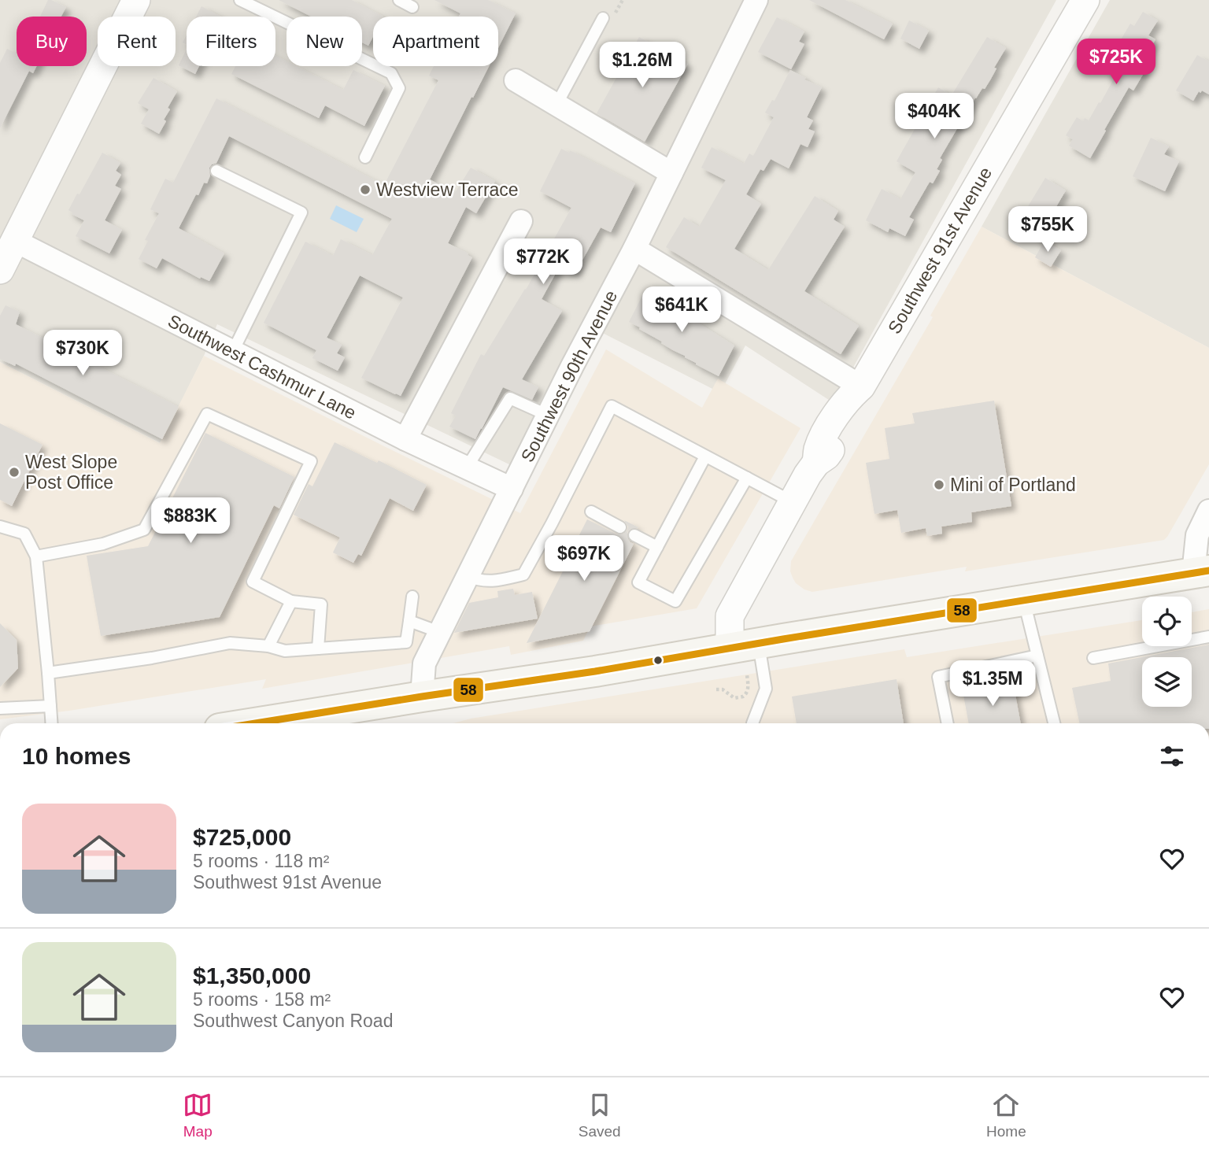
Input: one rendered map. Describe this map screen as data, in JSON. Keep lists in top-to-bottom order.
{
  "streets": {
    "street": ["Southwest 91st Avenue", "Southwest Cashmur Lane", "Southwest 90th Avenue"]
  },
  "crossings": [
    ["Southwest Cashmur Lane", "Southwest 90th Avenue"]
  ],
  "places": ["Westview Terrace", "West Slope Post Office", "Mini of Portland"],
  "lines": ["transit line 58"],
  "page": {
    "chip": [
      "Buy",
      "Rent",
      "Filters",
      "New",
      "Apartment"
    ],
    "price": [
      "$725K",
      "$1.26M",
      "$404K",
      "$755K",
      "$772K",
      "$641K",
      "$730K",
      "$883K",
      "$697K",
      "$1.35M"
    ],
    "heading": "10 homes",
    "list": [
      {
        "name": "$725,000",
        "note": "5 rooms · 118 m² · Southwest 91st Avenue"
      },
      {
        "name": "$1,350,000",
        "note": "5 rooms · 158 m² · Southwest Canyon Road"
      }
    ],
    "tabs": ["Map", "Saved", "Home"]
  }
}
